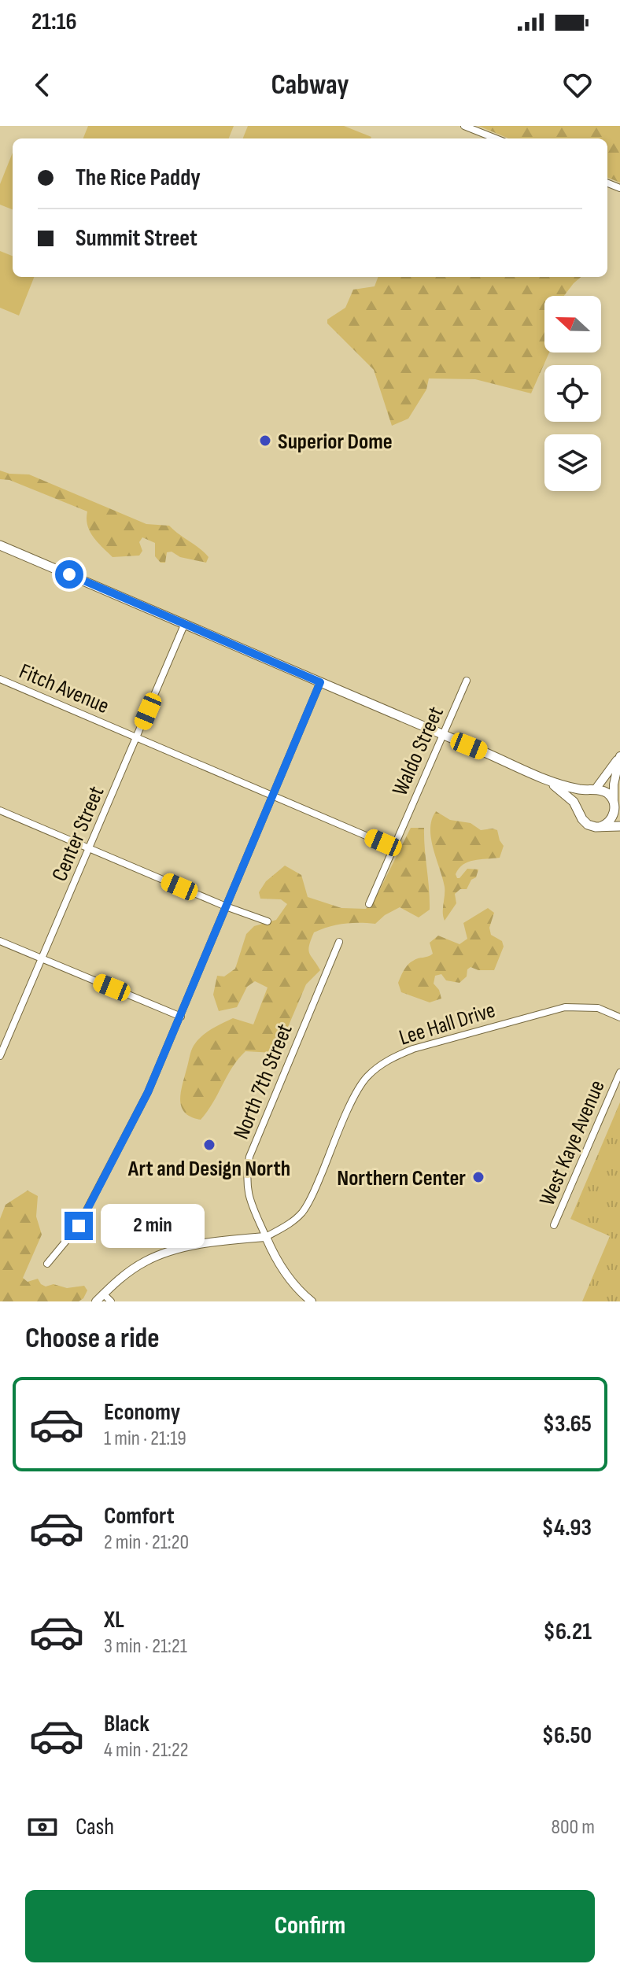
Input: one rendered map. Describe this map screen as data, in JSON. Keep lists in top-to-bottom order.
{
  "streets": {
    "street": [
      "Fitch Avenue",
      "Waldo Street",
      "Center Street",
      "Lee Hall Drive",
      "North 7th Street",
      "West Kaye Avenue"
    ]
  },
  "crossings": [
    ["Fitch Avenue", "Waldo Street"],
    ["Fitch Avenue", "Center Street"],
    ["Lee Hall Drive", "North 7th Street"]
  ],
  "places": ["Superior Dome", "Art and Design North", "Northern Center"],
  "north": "left",
  "page": {
    "status": "21:16",
    "header": "Cabway",
    "banner": ["The Rice Paddy", "Summit Street"],
    "bubble": "2 min",
    "heading": "Choose a ride",
    "list": [
      {
        "name": "Economy",
        "note": "1 min · 21:19",
        "value": "$3.65"
      },
      {
        "name": "Comfort",
        "note": "2 min · 21:20",
        "value": "$4.93"
      },
      {
        "name": "XL",
        "note": "3 min · 21:21",
        "value": "$6.21"
      },
      {
        "name": "Black",
        "note": "4 min · 21:22",
        "value": "$6.50"
      }
    ],
    "pay": ["Cash", "800 m"],
    "buttons": "Confirm"
  }
}
